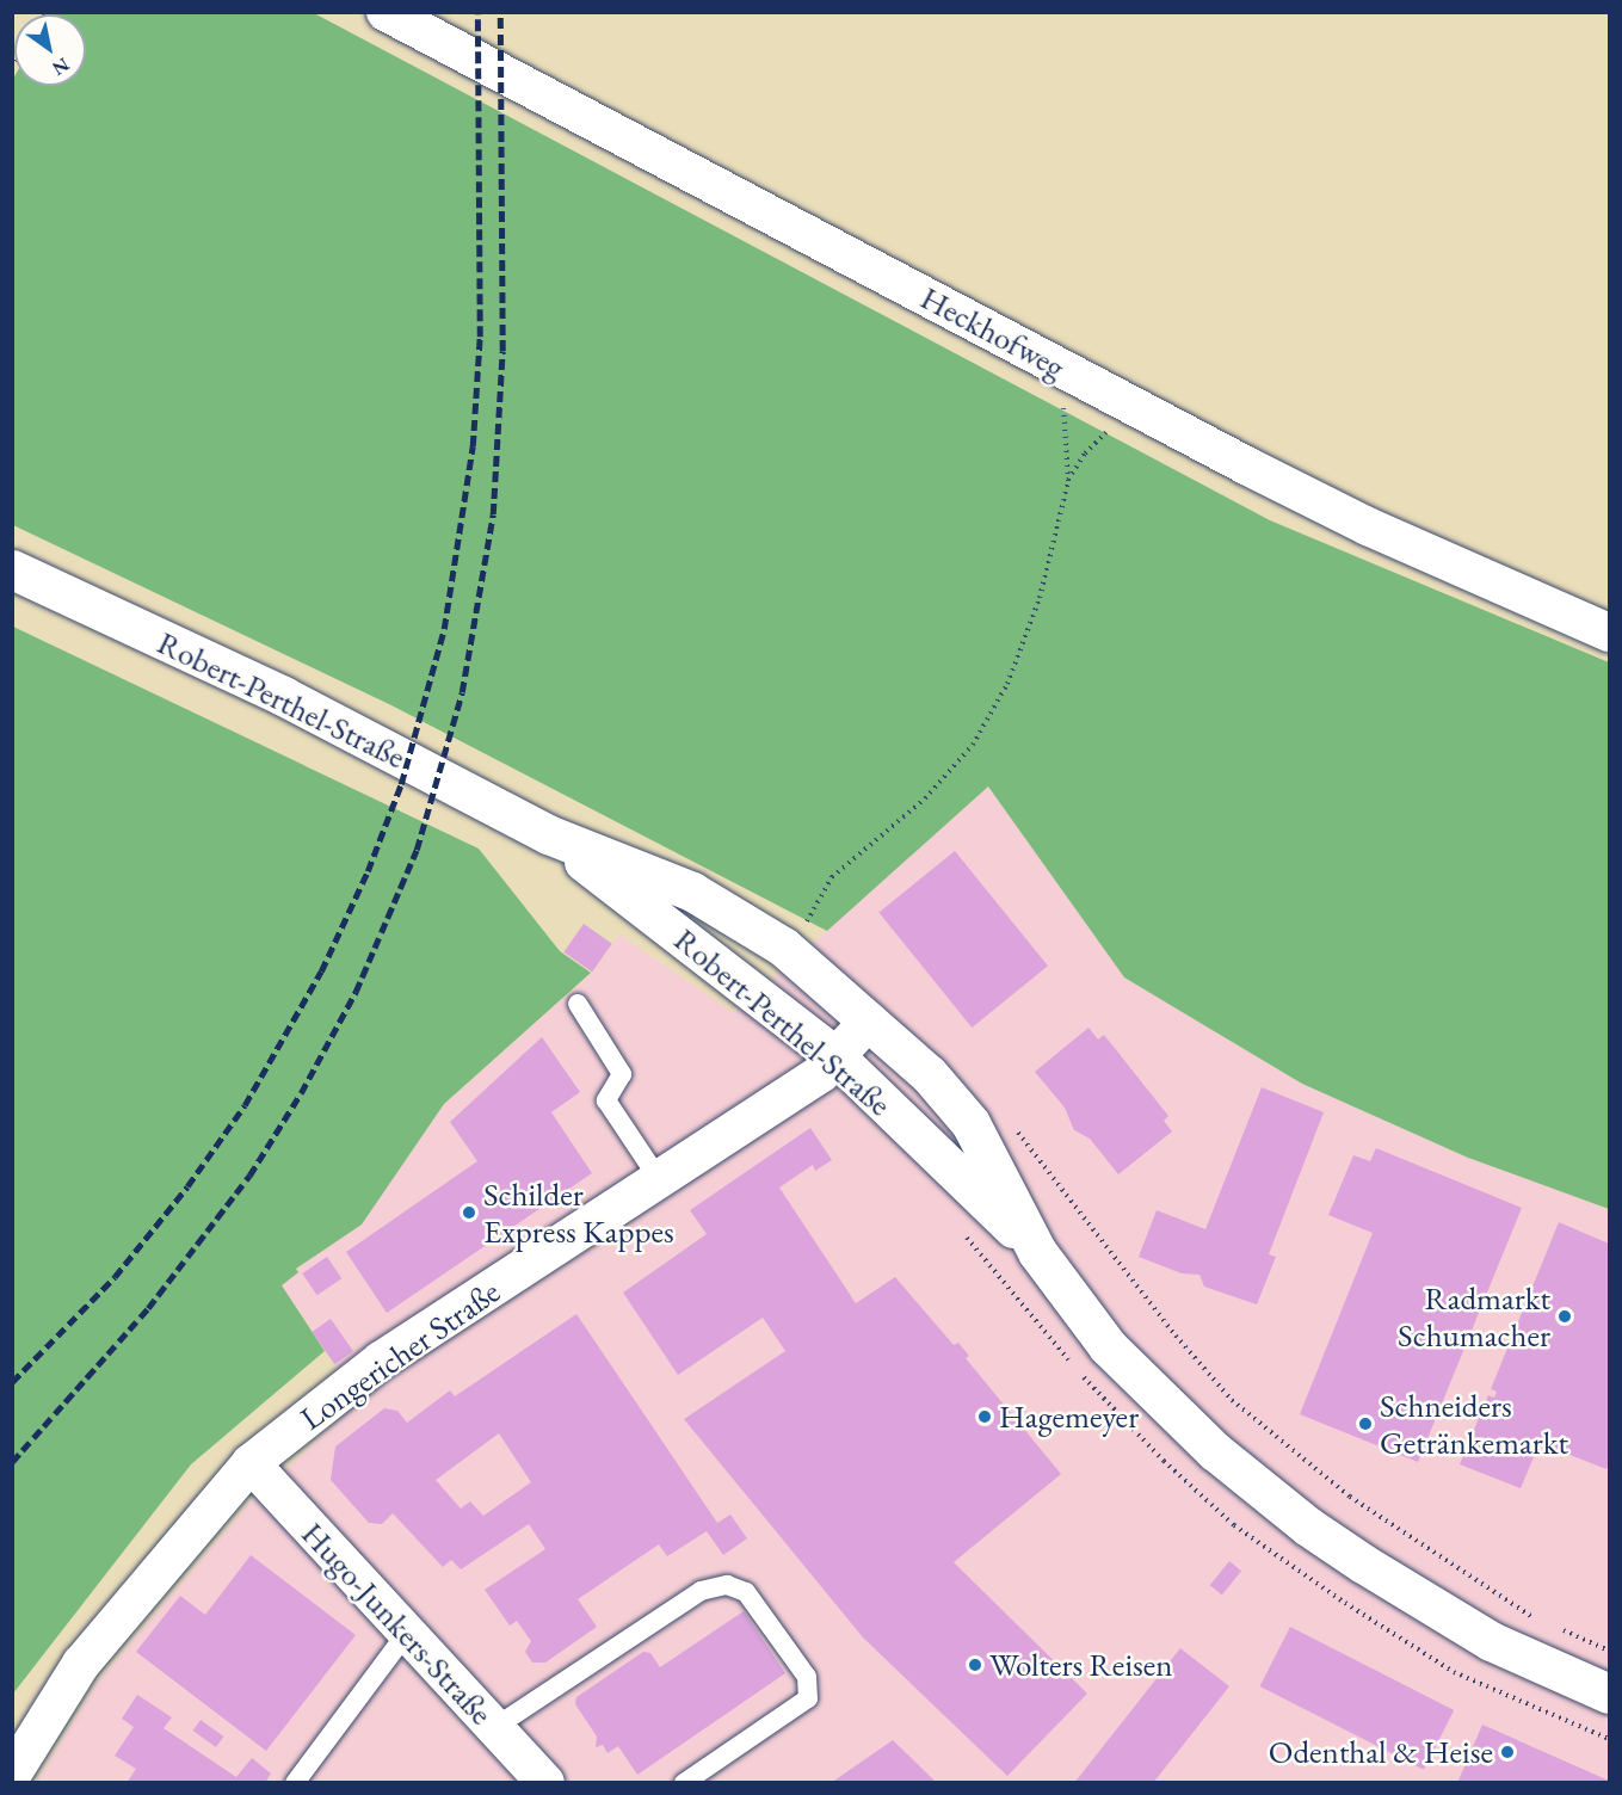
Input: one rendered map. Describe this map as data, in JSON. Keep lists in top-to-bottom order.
{
  "streets": {
    "street": [
      "Heckhofweg",
      "Robert-Perthel-Straße",
      "Longericher Straße",
      "Hugo-Junkers-Straße"
    ]
  },
  "crossings": [
    ["Robert-Perthel-Straße", "Longericher Straße"],
    ["Longericher Straße", "Hugo-Junkers-Straße"]
  ],
  "places": [
    "Schilder Express Kappes",
    "Radmarkt Schumacher",
    "Hagemeyer",
    "Schneiders Getränkemarkt",
    "Wolters Reisen",
    "Odenthal & Heise"
  ],
  "north": "bottom right"
}
